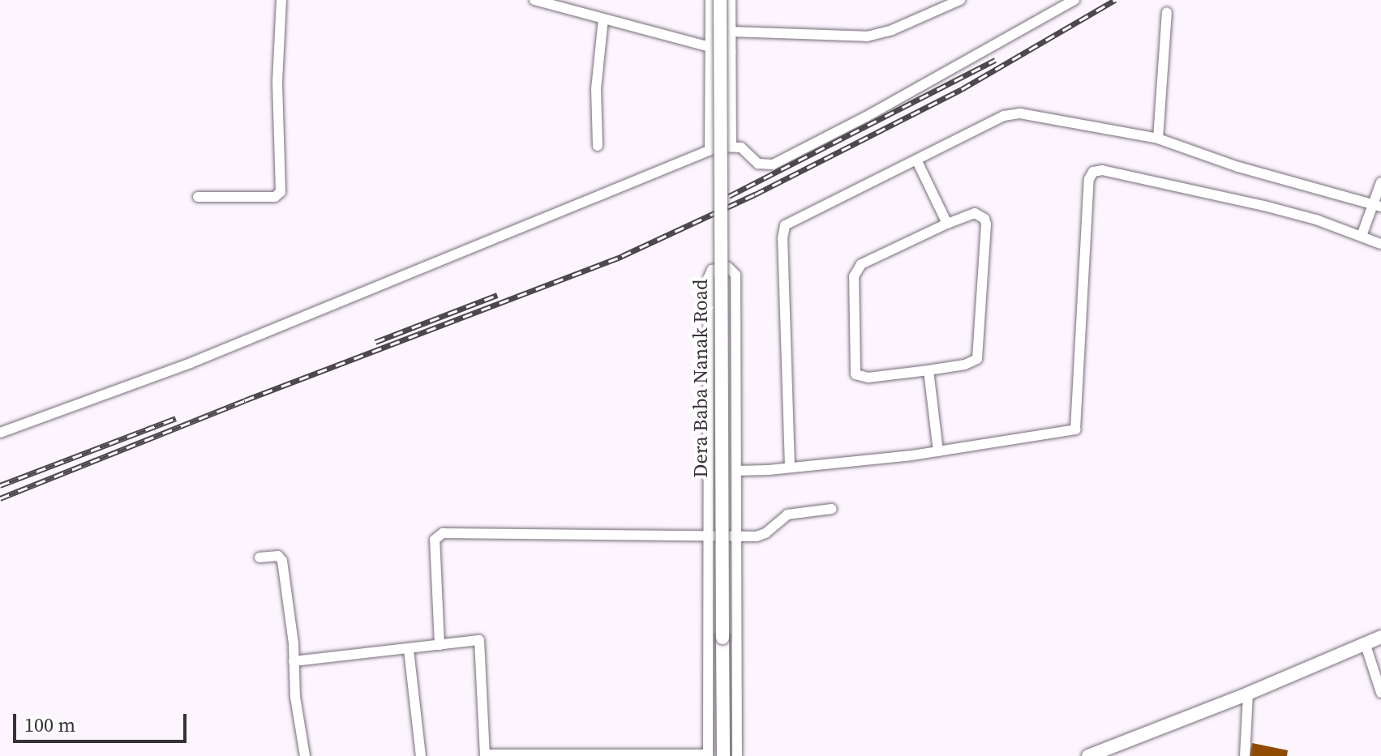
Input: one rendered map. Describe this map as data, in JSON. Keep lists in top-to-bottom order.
{
  "streets": {
    "main road": ["Dera Baba Nanak Road"]
  },
  "scale_bar": "100 m"
}
